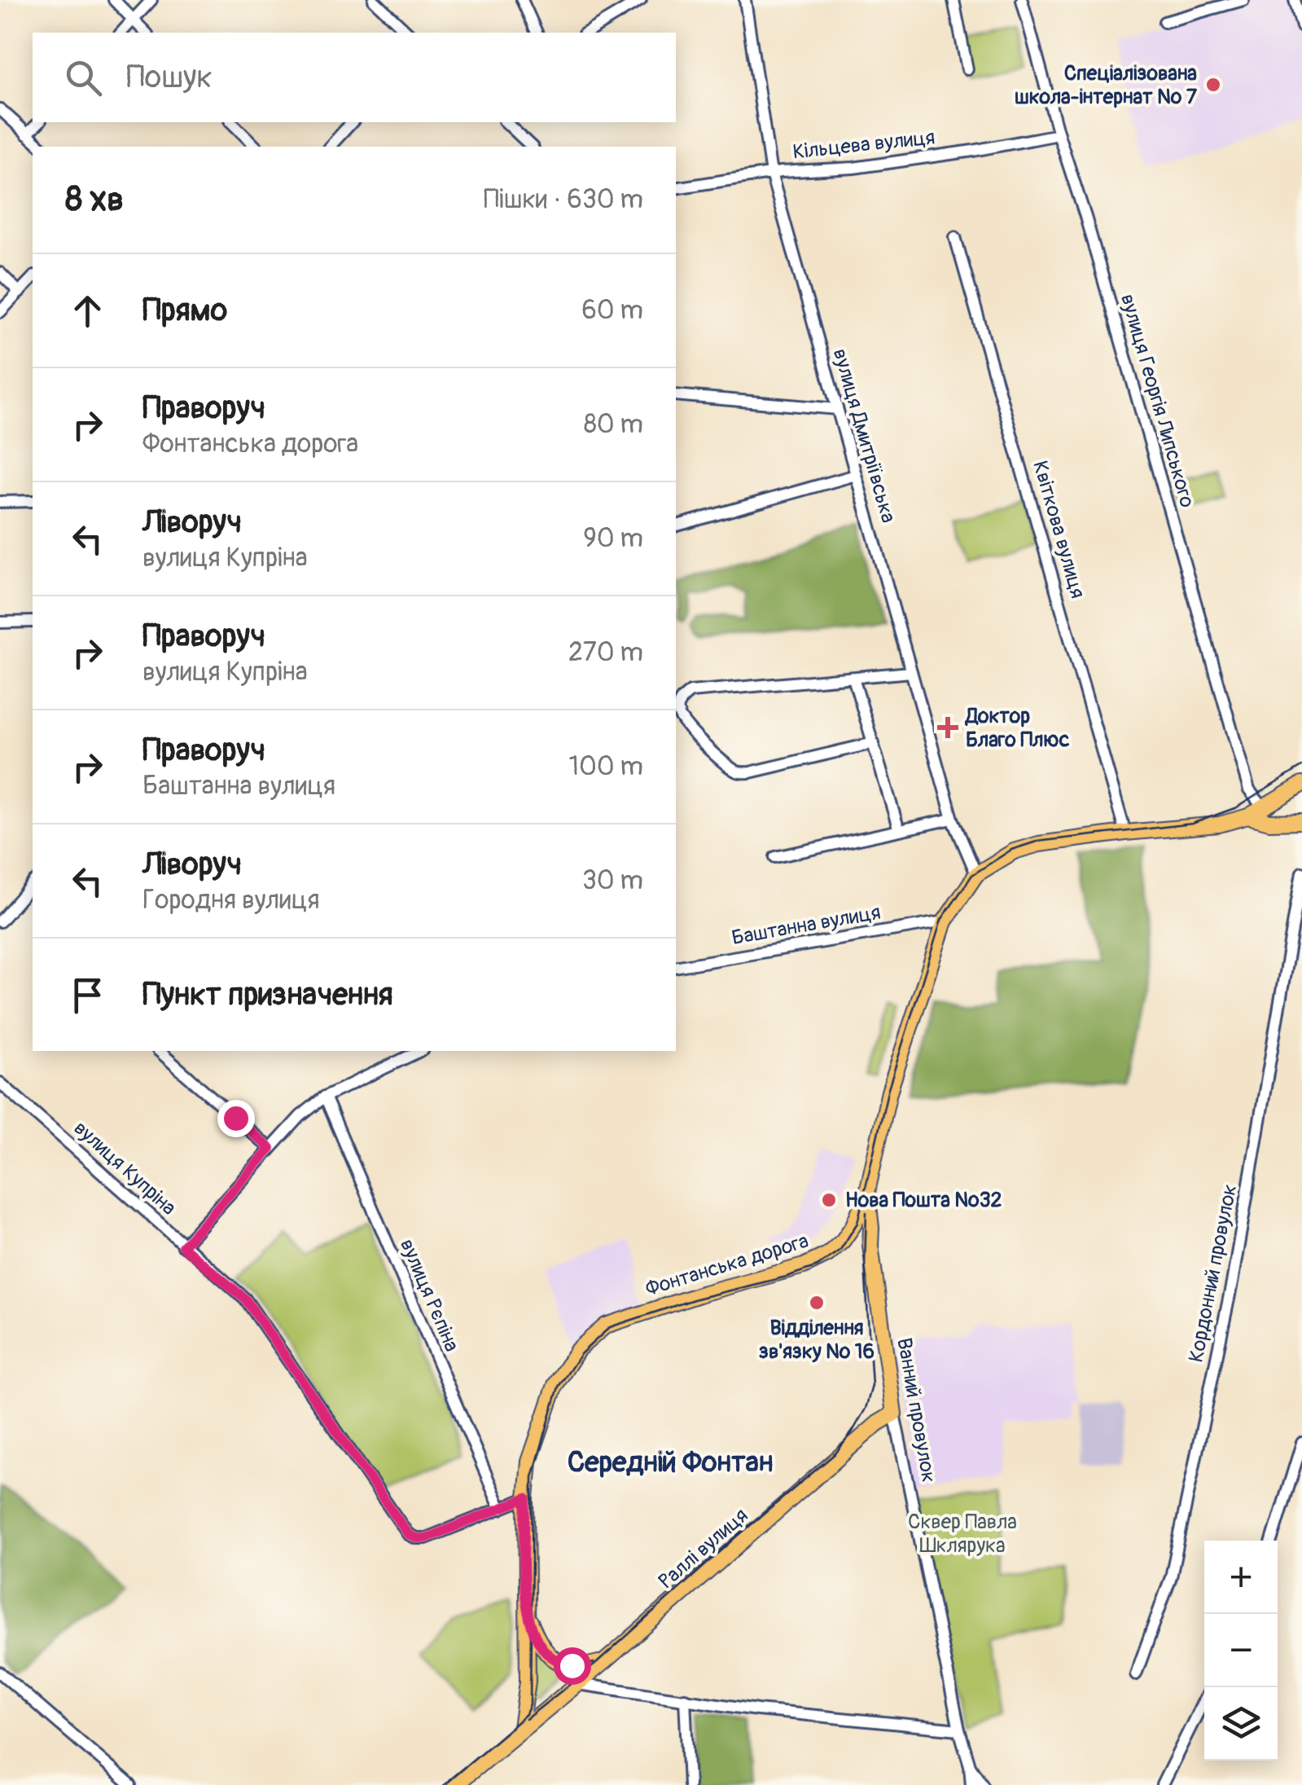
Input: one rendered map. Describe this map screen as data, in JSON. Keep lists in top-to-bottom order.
{
  "streets": {
    "main road": ["Фонтанська дорога", "Ванний провулок", "Раллі вулиця"],
    "street": [
      "Кільцева вулиця",
      "вулиця Георгія Липського",
      "вулиця Дмитріївська",
      "Квіткова вулиця",
      "Баштанна вулиця",
      "вулиця Купріна",
      "Кордонний провулок",
      "вулиця Рєпіна"
    ]
  },
  "crossings": [
    ["Кільцева вулиця", "вулиця Георгія Липського"],
    ["Кільцева вулиця", "вулиця Дмитріївська"],
    ["вулиця Георгія Липського", "Фонтанська дорога"],
    ["вулиця Дмитріївська", "Фонтанська дорога"],
    ["Квіткова вулиця", "Фонтанська дорога"],
    ["Баштанна вулиця", "Фонтанська дорога"],
    ["вулиця Купріна", "Фонтанська дорога"],
    ["вулиця Купріна", "вулиця Рєпіна"],
    ["Фонтанська дорога", "Ванний провулок"],
    ["Фонтанська дорога", "Раллі вулиця"],
    ["Ванний провулок", "Раллі вулиця"]
  ],
  "districts": ["Середній Фонтан"],
  "parks": ["Сквер Павла Шклярука"],
  "places": {
    "other": ["Спеціалізована школа-інтернат № 7", "Нова Пошта №32", "Відділення зв'язку № 16"],
    "health": ["Доктор Благо Плюс"]
  },
  "page": {
    "search": "Пошук",
    "heading": ["8 хв", "Пішки · 630 m"],
    "list": [
      ["Прямо", "60 m"],
      ["Праворуч", "Фонтанська дорога", "80 m"],
      ["Ліворуч", "вулиця Купріна", "90 m"],
      ["Праворуч", "вулиця Купріна", "270 m"],
      ["Праворуч", "Баштанна вулиця", "100 m"],
      ["Ліворуч", "Городня вулиця", "30 m"],
      "Пункт призначення"
    ],
    "map_buttons": ["+", "−"]
  }
}
